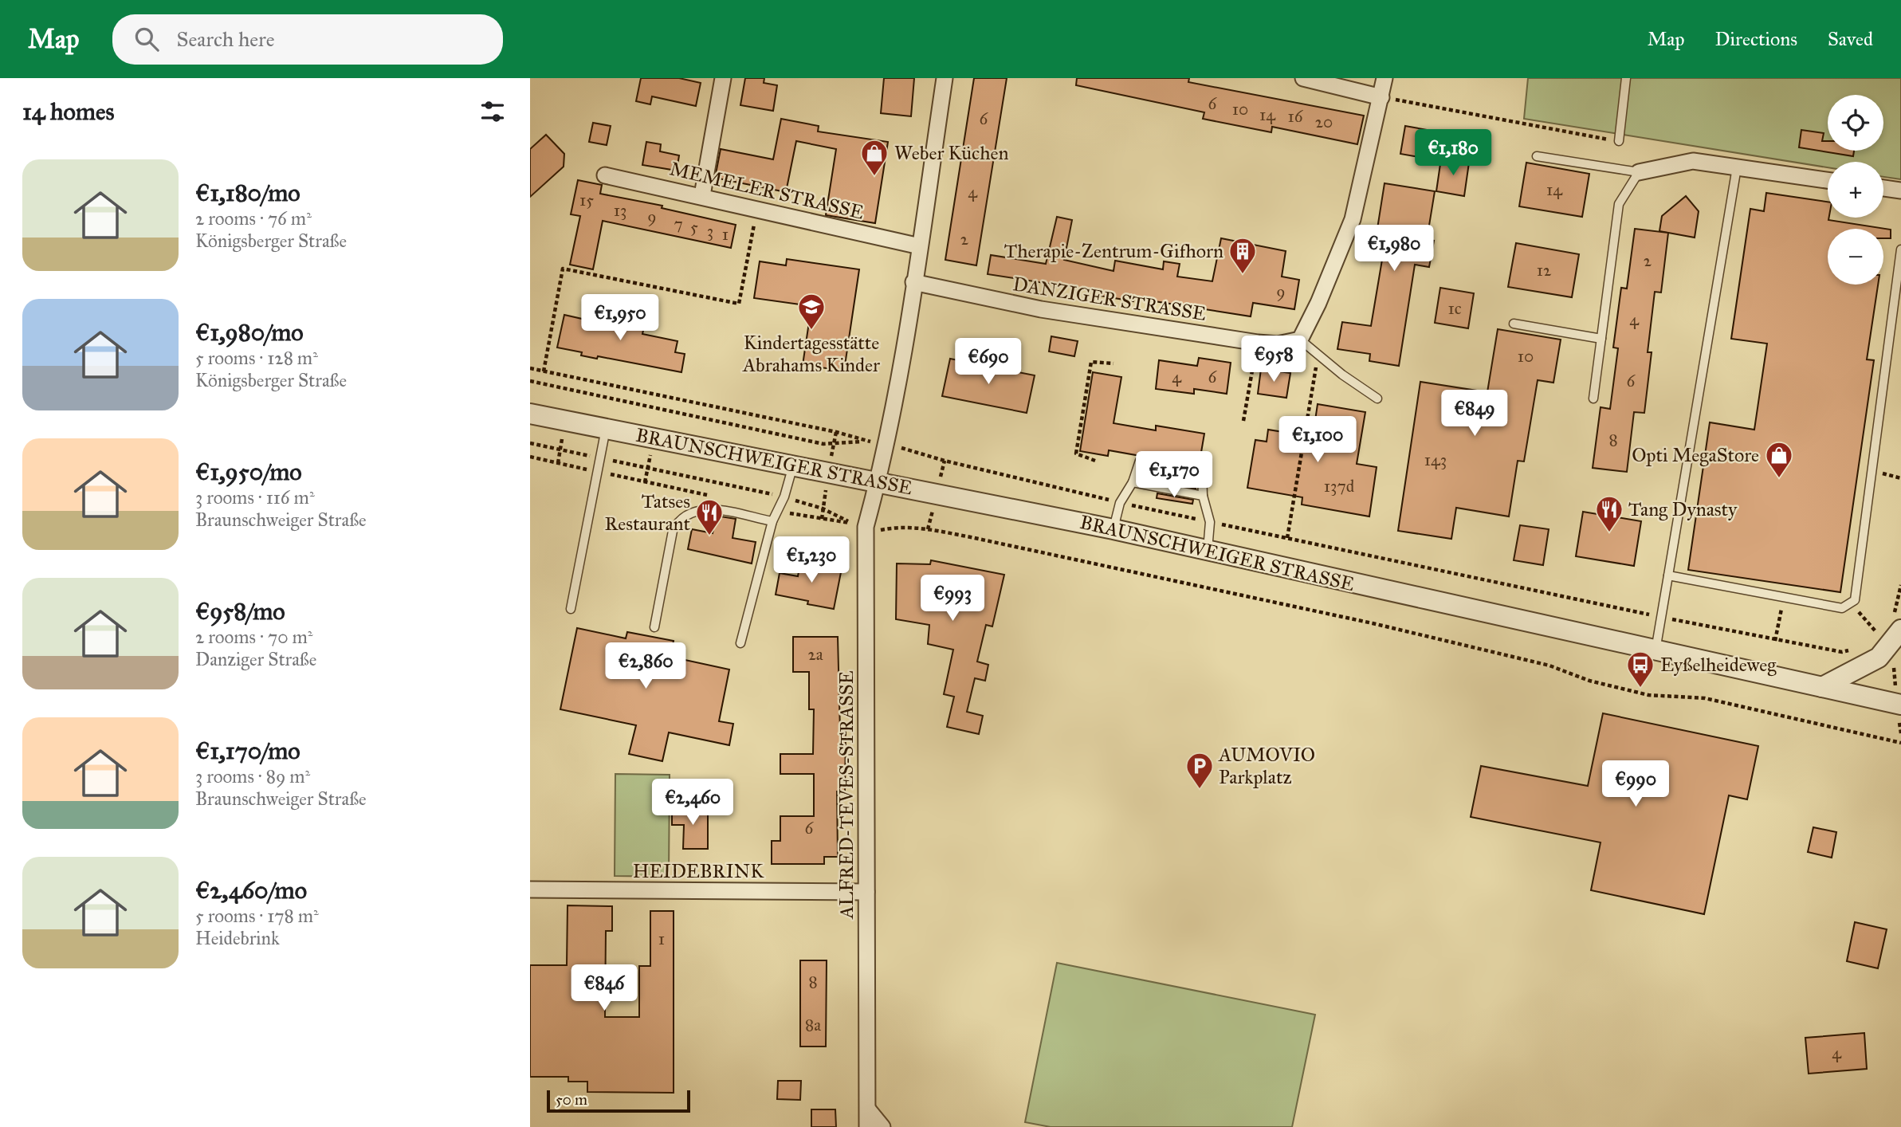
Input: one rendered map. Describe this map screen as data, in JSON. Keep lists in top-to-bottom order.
{
  "streets": {
    "street": [
      "MEMELER STRASSE",
      "DANZIGER STRASSE",
      "BRAUNSCHWEIGER STRASSE",
      "ALFRED-TEVES-STRASSE",
      "HEIDEBRINK"
    ]
  },
  "crossings": [
    ["MEMELER STRASSE", "ALFRED-TEVES-STRASSE"],
    ["DANZIGER STRASSE", "ALFRED-TEVES-STRASSE"],
    ["BRAUNSCHWEIGER STRASSE", "ALFRED-TEVES-STRASSE"],
    ["ALFRED-TEVES-STRASSE", "HEIDEBRINK"]
  ],
  "places": {
    "shop": ["Weber Küchen", "Opti MegaStore"],
    "building": ["Therapie-Zentrum-Gifhorn"],
    "school or university": ["Kindertagesstätte Abrahams Kinder"],
    "restaurant": ["Tang Dynasty", "Tatses Restaurant"],
    "bus stop": ["Eyßelheideweg"],
    "parking": ["AUMOVIO Parkplatz"]
  },
  "house_numbers": [
    "6",
    "10",
    "14",
    "16",
    "6",
    "20",
    "14",
    "4",
    "15",
    "13",
    "9",
    "7",
    "5",
    "3",
    "1",
    "2",
    "2",
    "12",
    "9",
    "1c",
    "4",
    "10",
    "4",
    "6",
    "6",
    "8",
    "143",
    "137d",
    "2a",
    "6",
    "1",
    "8",
    "8a",
    "4"
  ],
  "scale_bar": "50 m",
  "page": {
    "header": "Map",
    "search": "Search here",
    "nav": ["Map", "Directions", "Saved"],
    "heading": "14 homes",
    "map_buttons": ["+", "−"],
    "price": [
      "€1,180",
      "€1,980",
      "€1,950",
      "€958",
      "€690",
      "€849",
      "€1,100",
      "€1,170",
      "€1,230",
      "€993",
      "€2,860",
      "€990",
      "€2,460",
      "€846"
    ],
    "list": [
      {
        "name": "€1,180/mo",
        "note": "2 rooms · 76 m² · Königsberger Straße"
      },
      {
        "name": "€1,980/mo",
        "note": "5 rooms · 128 m² · Königsberger Straße"
      },
      {
        "name": "€1,950/mo",
        "note": "3 rooms · 116 m² · Braunschweiger Straße"
      },
      {
        "name": "€958/mo",
        "note": "2 rooms · 70 m² · Danziger Straße"
      },
      {
        "name": "€1,170/mo",
        "note": "3 rooms · 89 m² · Braunschweiger Straße"
      },
      {
        "name": "€2,460/mo",
        "note": "5 rooms · 178 m² · Heidebrink"
      }
    ],
    "scale": "50 m"
  }
}
